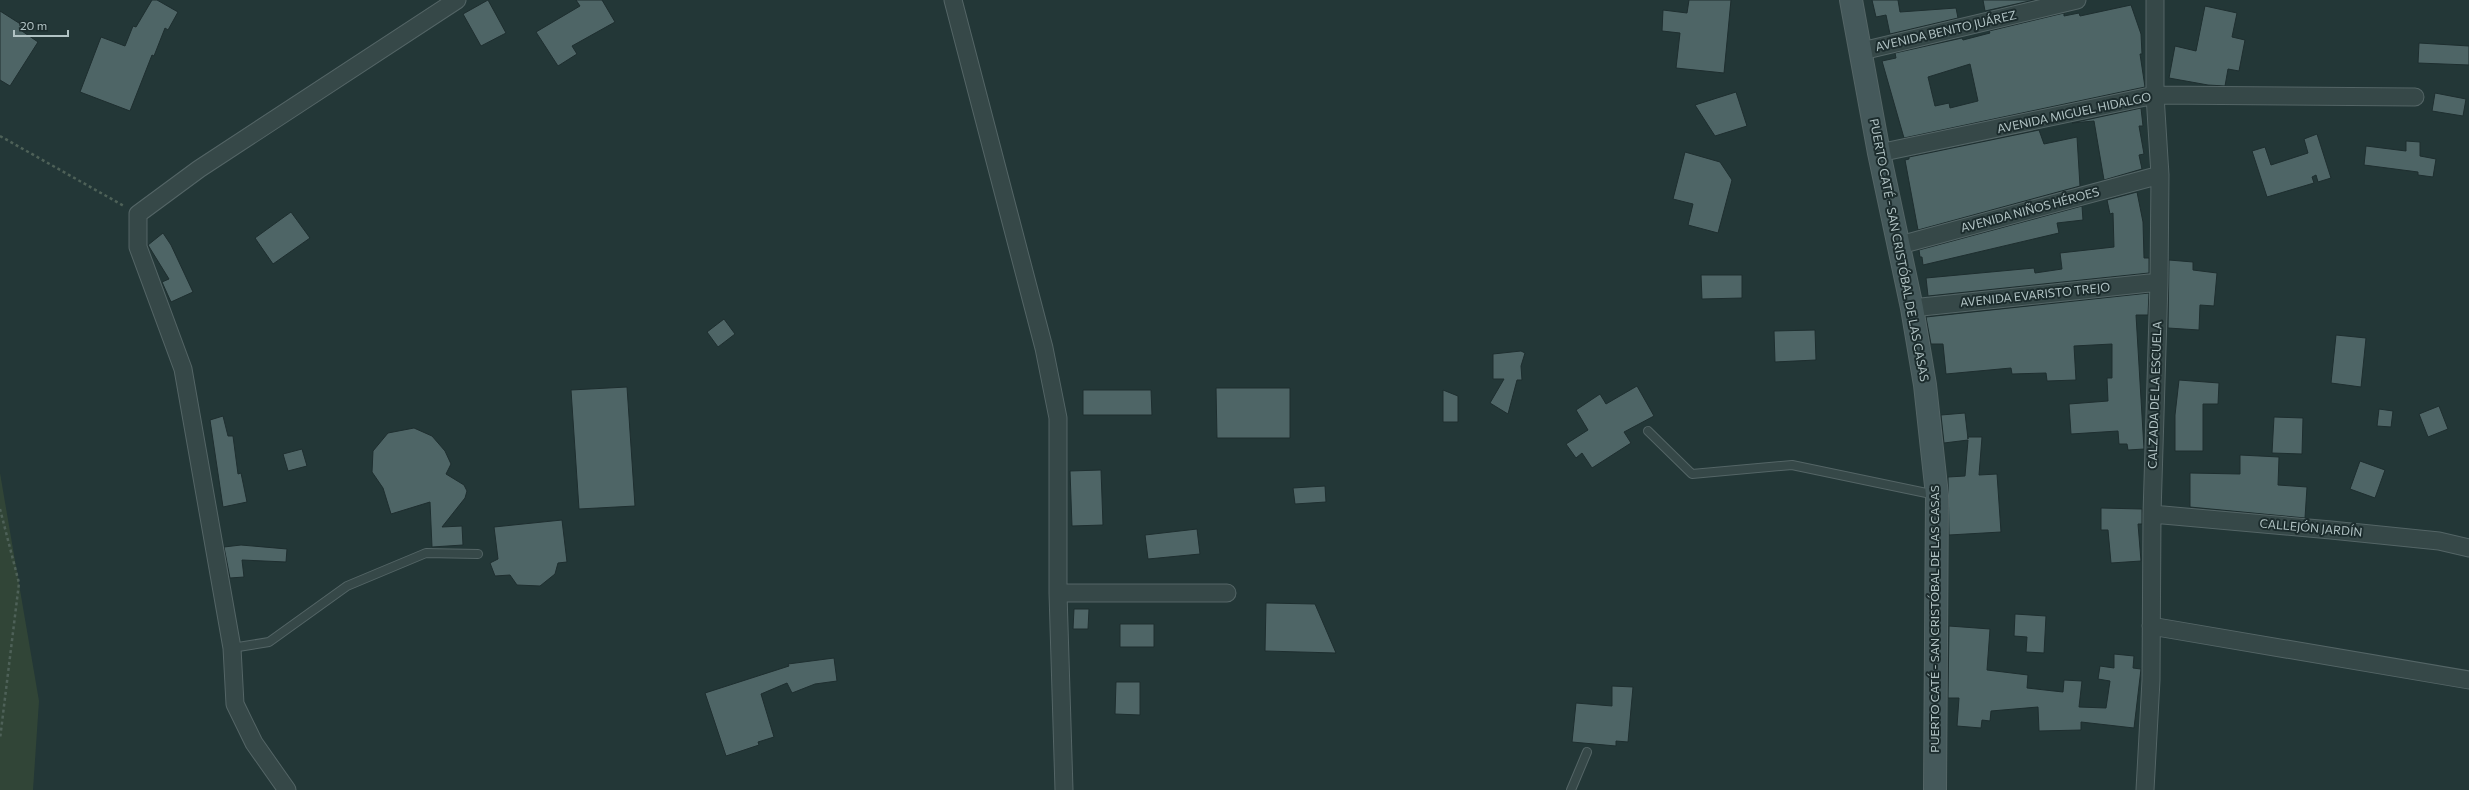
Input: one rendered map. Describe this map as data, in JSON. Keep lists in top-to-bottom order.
{
  "streets": {
    "main road": ["PUERTO CATÉ - SAN CRISTÓBAL DE LAS CASAS"],
    "street": [
      "AVENIDA BENITO JUÁREZ",
      "AVENIDA MIGUEL HIDALGO",
      "AVENIDA NIÑOS HÉROES",
      "AVENIDA EVARISTO TREJO",
      "CALZADA DE LA ESCUELA",
      "CALLEJÓN JARDÍN"
    ]
  },
  "crossings": [
    ["AVENIDA BENITO JUÁREZ", "PUERTO CATÉ - SAN CRISTÓBAL DE LAS CASAS"],
    ["AVENIDA MIGUEL HIDALGO", "PUERTO CATÉ - SAN CRISTÓBAL DE LAS CASAS"],
    ["AVENIDA MIGUEL HIDALGO", "CALZADA DE LA ESCUELA"],
    ["AVENIDA NIÑOS HÉROES", "PUERTO CATÉ - SAN CRISTÓBAL DE LAS CASAS"],
    ["AVENIDA NIÑOS HÉROES", "CALZADA DE LA ESCUELA"],
    ["PUERTO CATÉ - SAN CRISTÓBAL DE LAS CASAS", "AVENIDA EVARISTO TREJO"],
    ["AVENIDA EVARISTO TREJO", "CALZADA DE LA ESCUELA"],
    ["CALZADA DE LA ESCUELA", "CALLEJÓN JARDÍN"]
  ],
  "scale_bar": "20 m"
}
